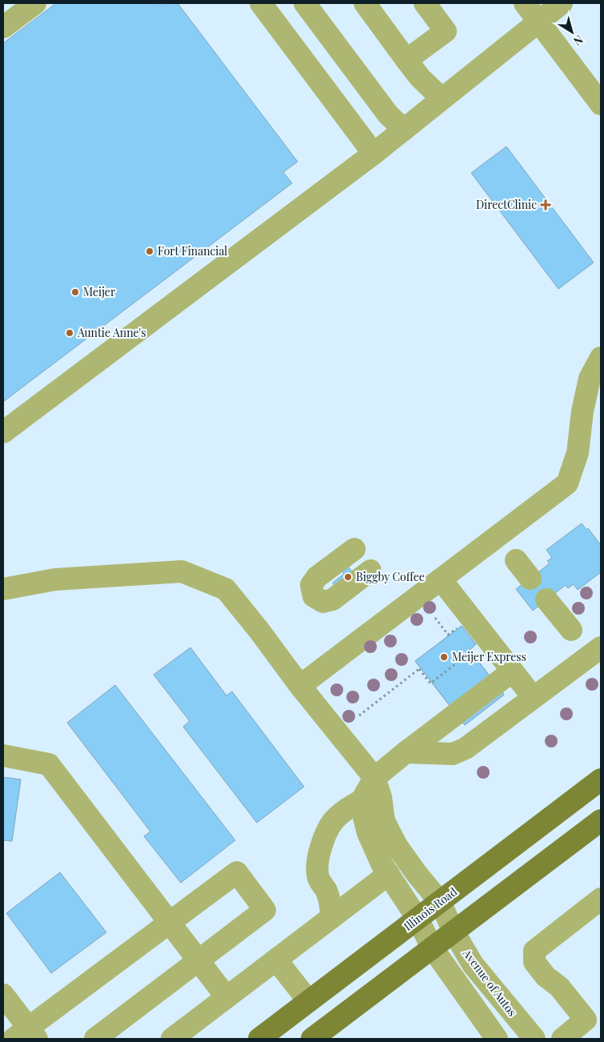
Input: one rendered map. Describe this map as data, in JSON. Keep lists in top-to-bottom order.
{
  "streets": {
    "main road": ["Illinois Road"],
    "street": ["Avenue of Autos"]
  },
  "crossings": [
    ["Illinois Road", "Avenue of Autos"]
  ],
  "places": {
    "health": ["DirectClinic"],
    "other": [
      "Fort Financial",
      "Meijer",
      "Auntie Anne's",
      "Biggby Coffee",
      "Meijer Express"
    ]
  },
  "north": "bottom right"
}
